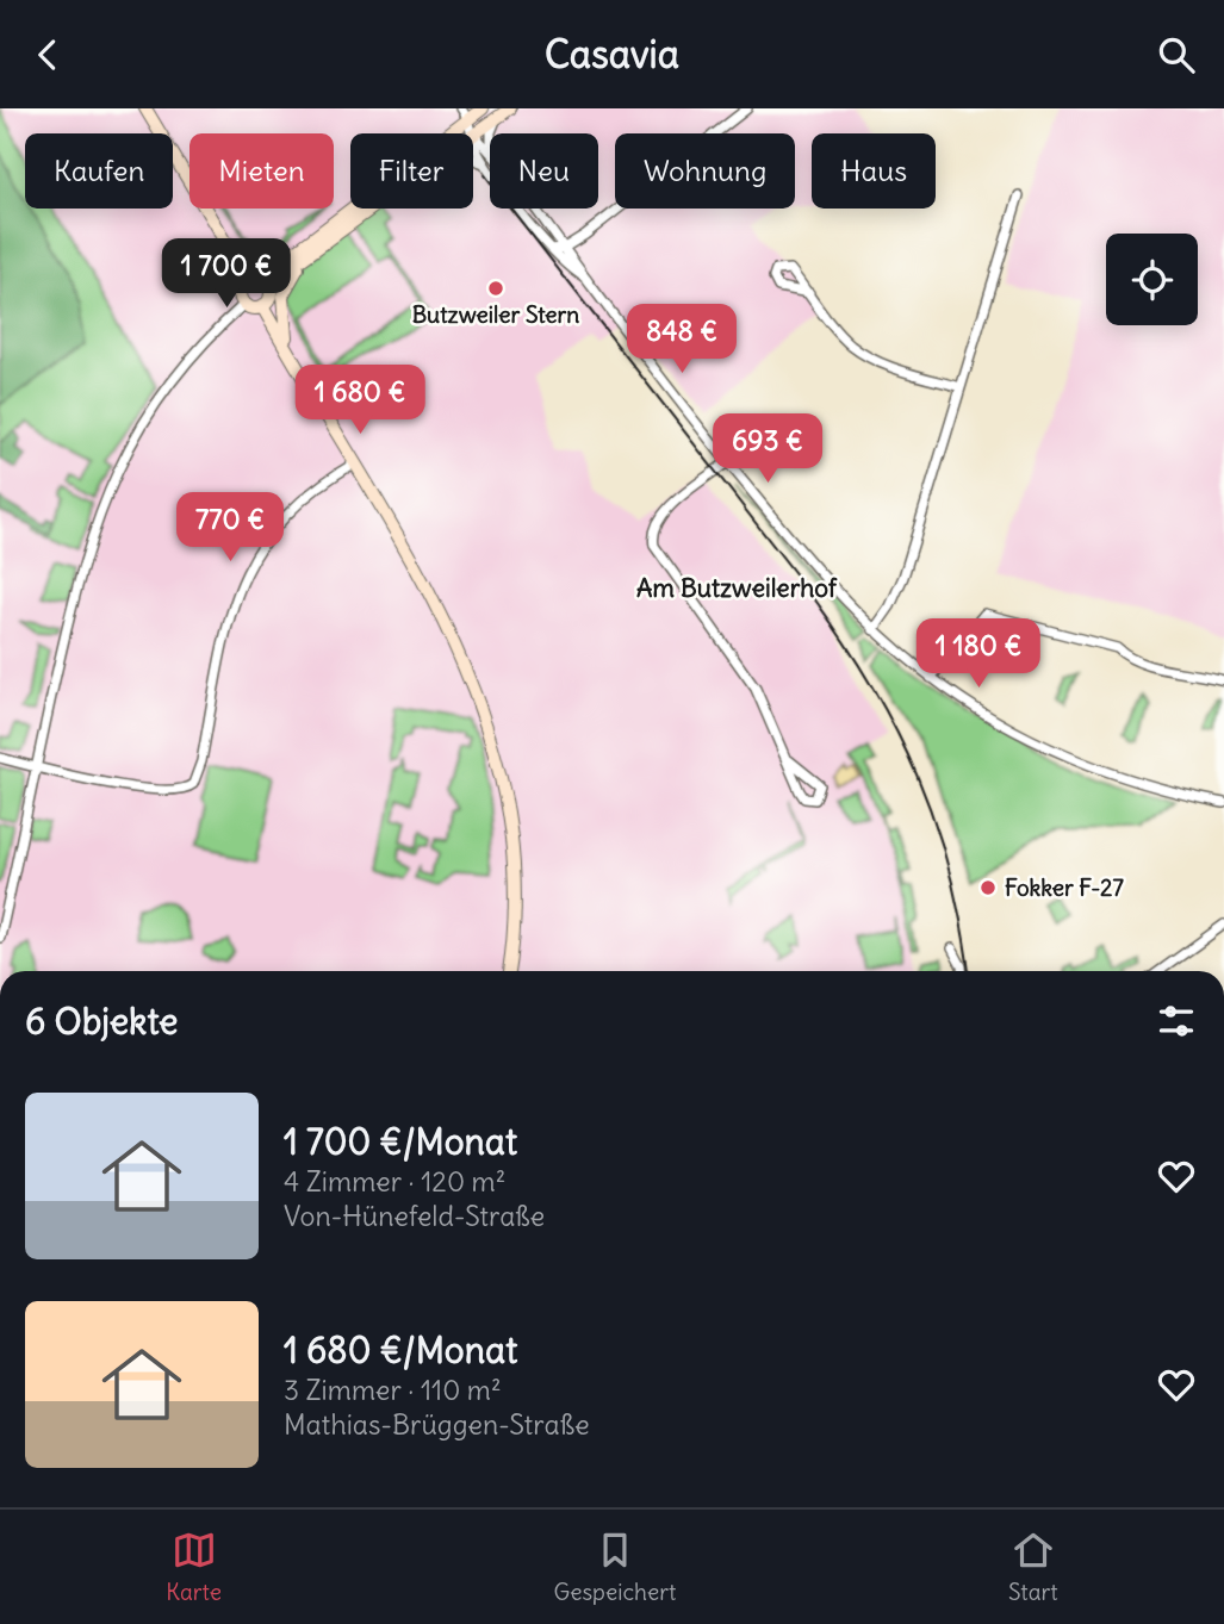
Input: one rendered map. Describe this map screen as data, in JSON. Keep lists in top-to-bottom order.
{
  "districts": ["Am Butzweilerhof"],
  "places": ["Butzweiler Stern", "Fokker F-27"],
  "page": {
    "header": "Casavia",
    "chip": [
      "Kaufen",
      "Mieten",
      "Filter",
      "Neu",
      "Wohnung",
      "Haus"
    ],
    "price": [
      "1 700 €",
      "848 €",
      "1 680 €",
      "693 €",
      "770 €",
      "1 180 €"
    ],
    "heading": "6 Objekte",
    "list": [
      {
        "name": "1 700 €/Monat",
        "note": "4 Zimmer · 120 m² · Von-Hünefeld-Straße"
      },
      {
        "name": "1 680 €/Monat",
        "note": "3 Zimmer · 110 m² · Mathias-Brüggen-Straße"
      }
    ],
    "tabs": ["Karte", "Gespeichert", "Start"]
  }
}
